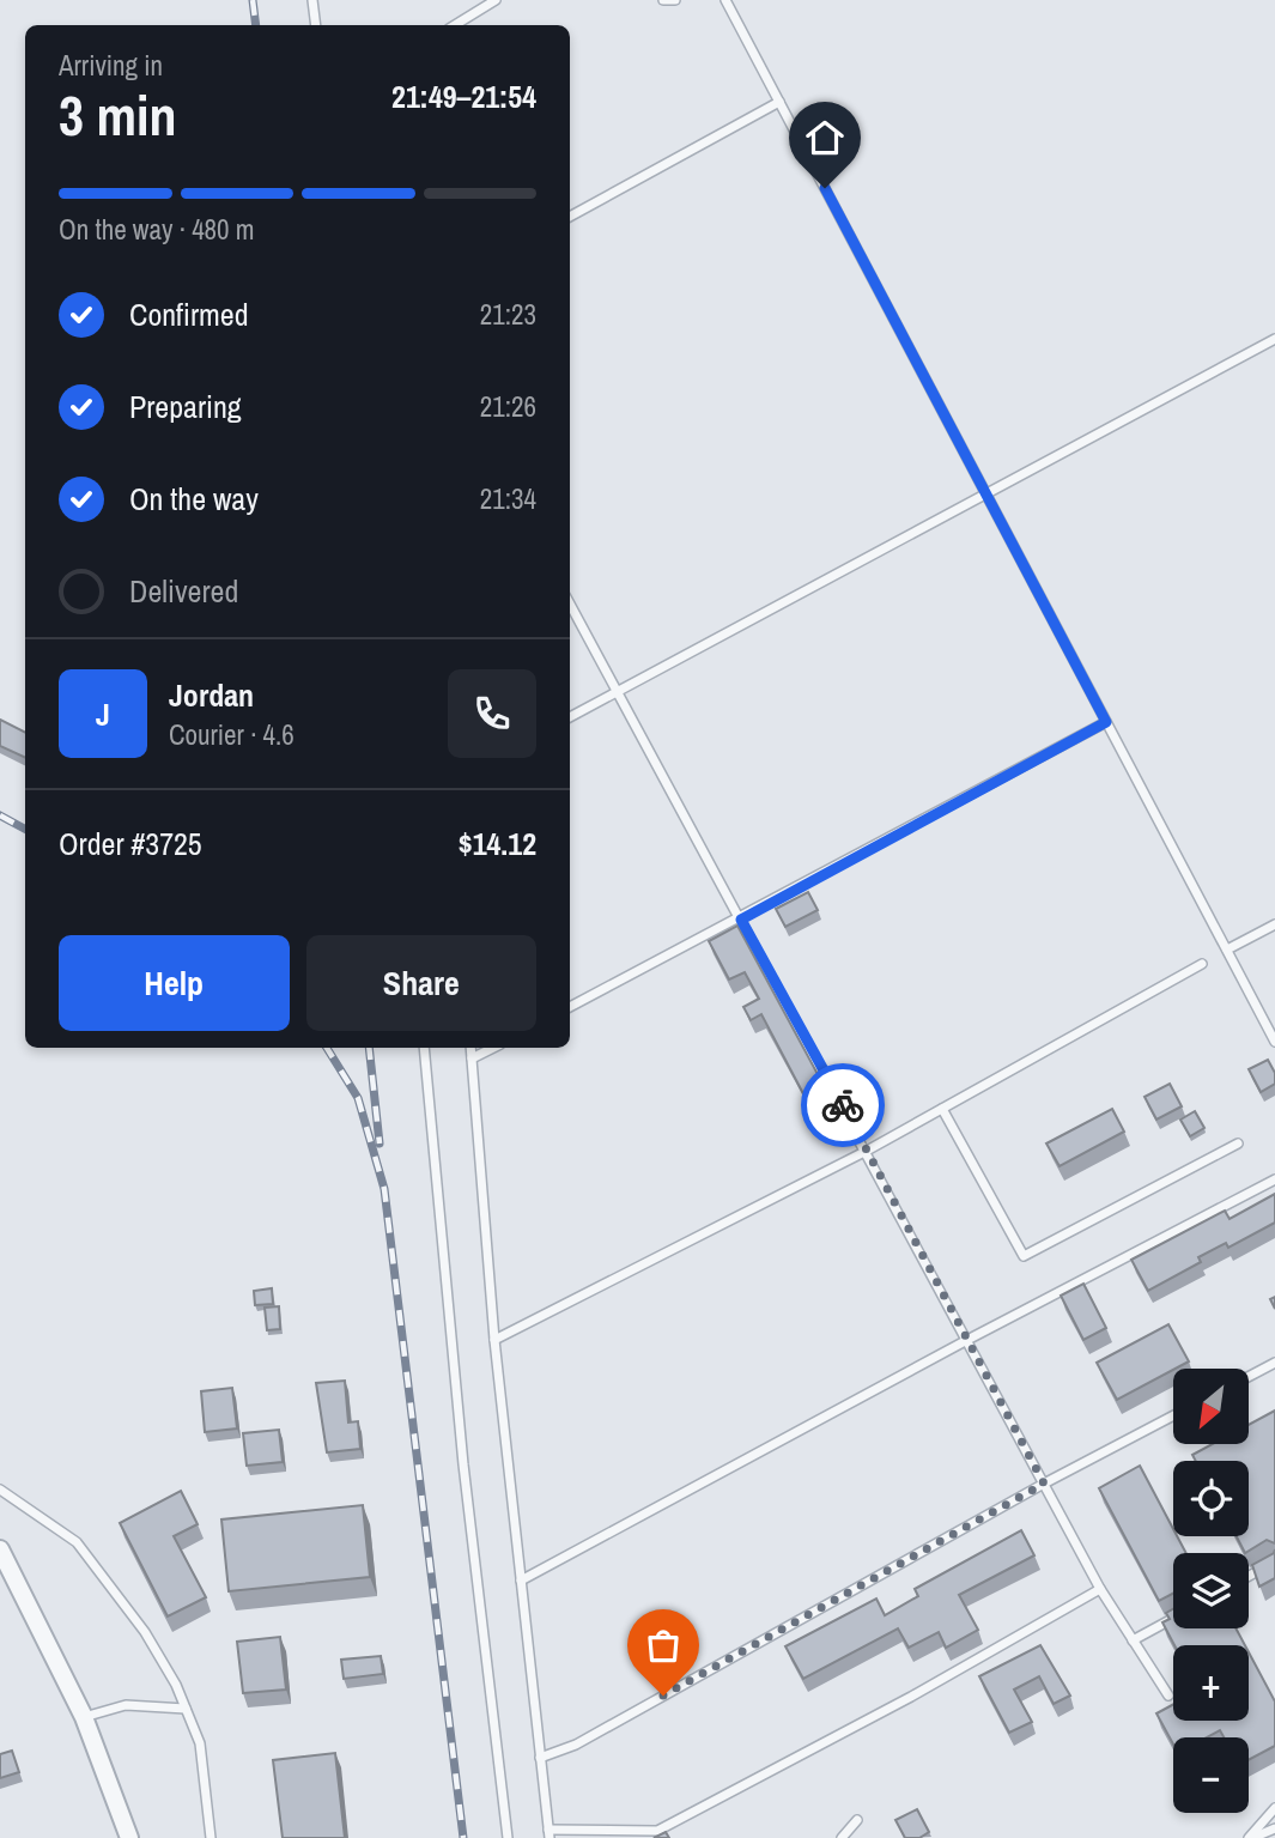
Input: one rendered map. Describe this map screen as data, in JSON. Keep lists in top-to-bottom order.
{
  "north": "bottom left",
  "page": {
    "heading": ["3 min", "Arriving in", "21:49–21:54"],
    "panel": [
      "Jordan",
      "Courier · 4.6",
      "Order #3725",
      "$14.12"
    ],
    "bar": "On the way · 480 m",
    "list": [
      ["Confirmed", "21:23"],
      ["Preparing", "21:26"],
      ["On the way", "21:34"],
      "Delivered"
    ],
    "round": "J",
    "buttons": ["Help", "Share"],
    "map_buttons": ["+", "−"]
  }
}
